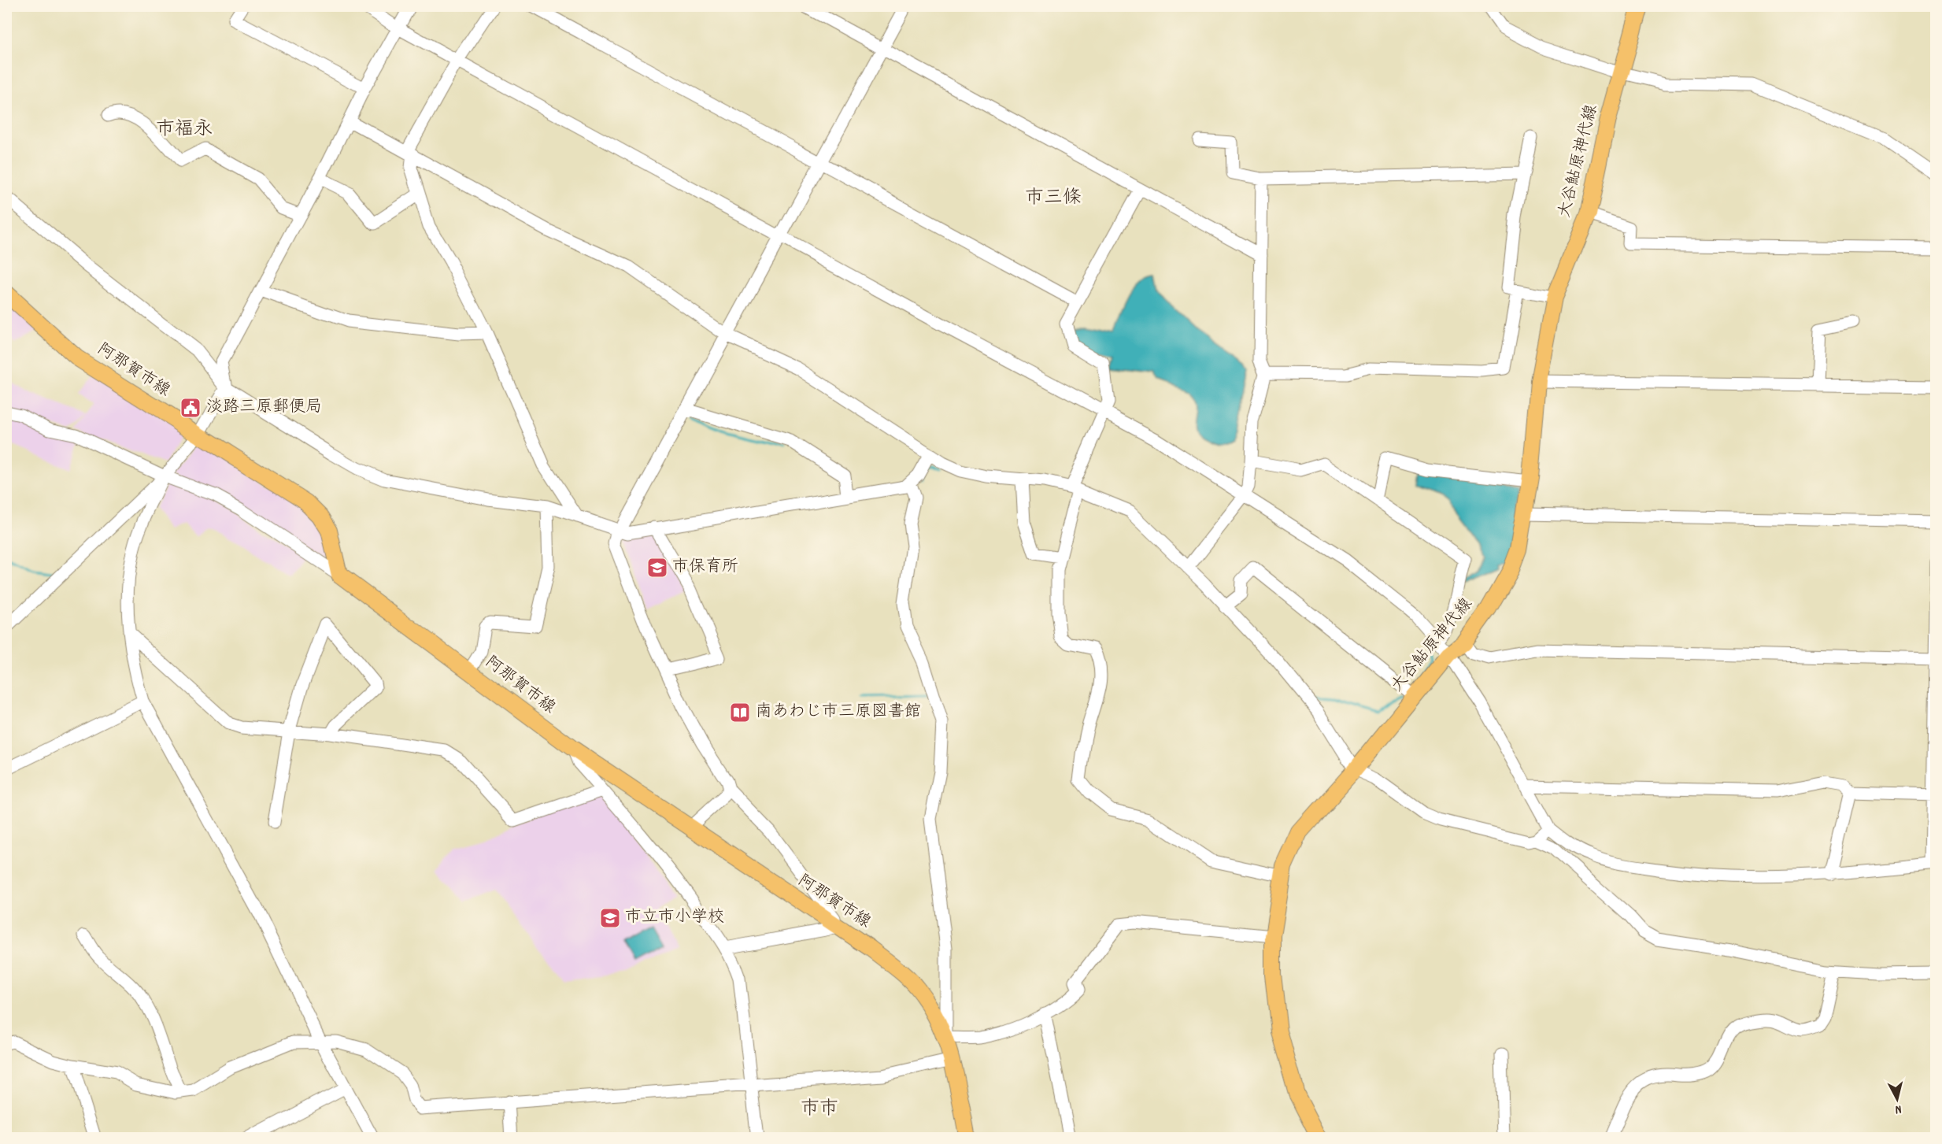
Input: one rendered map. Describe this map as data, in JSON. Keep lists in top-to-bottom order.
{
  "streets": {
    "main road": ["大谷鮎原神代線", "阿那賀市線"]
  },
  "districts": ["市福永", "市三條", "市市"],
  "places": {
    "public building": ["淡路三原郵便局"],
    "school or university": ["市保育所", "市立市小学校"],
    "library": ["南あわじ市三原図書館"]
  },
  "north": "bottom"
}
